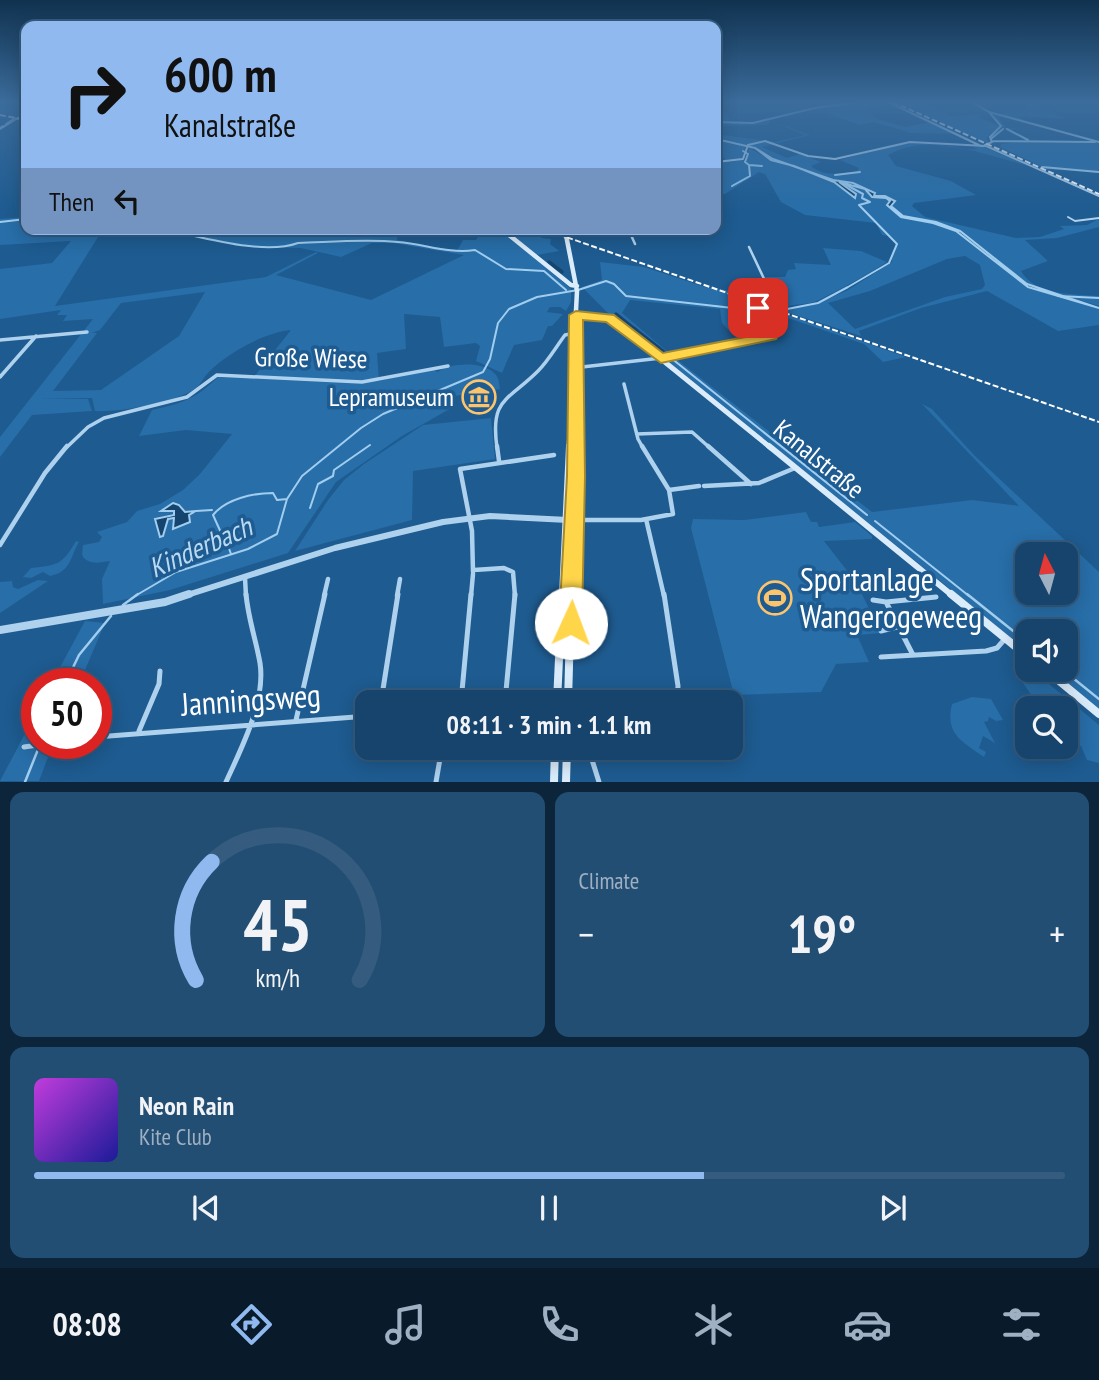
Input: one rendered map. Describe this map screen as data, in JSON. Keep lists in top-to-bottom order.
{
  "streets": {
    "main road": ["Kanalstraße"],
    "street": ["Große Wiese", "Janningsweg"]
  },
  "water": ["Kinderbach"],
  "places": {
    "museum": ["Lepramuseum"],
    "sports": ["Sportanlage Wangerogeweeg"]
  },
  "north": "top",
  "page": {
    "turn": ["600 m", "Kanalstraße"],
    "then": "Then",
    "limit": "50",
    "trip": "08:11 · 3 min · 1.1 km",
    "tile": "Climate",
    "heat": ["−", "19°", "+"],
    "song": ["Neon Rain", "Kite Club"],
    "tabs": "08:08",
    "gauge": ["45", "km/h"]
  }
}
